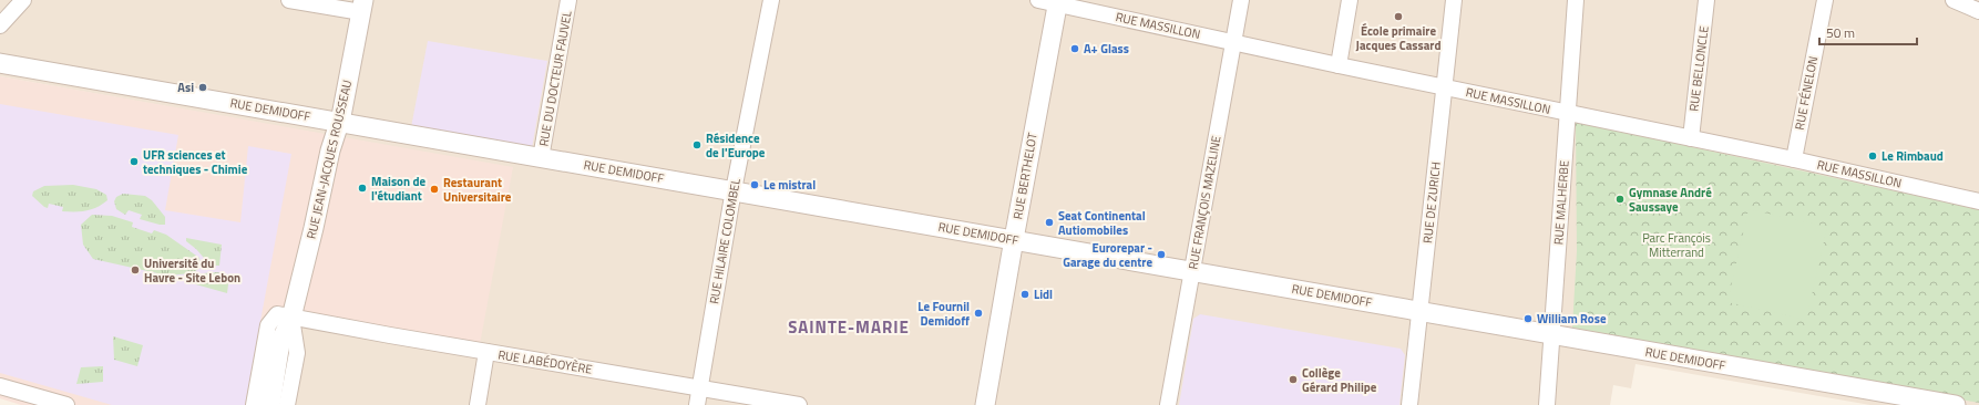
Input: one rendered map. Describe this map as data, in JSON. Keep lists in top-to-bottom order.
{
  "streets": {
    "street": [
      "RUE MASSILLON",
      "RUE BELLONCLE",
      "RUE DU DOCTEUR FAUVEL",
      "RUE FÉNELON",
      "RUE DEMIDOFF",
      "RUE JEAN-JACQUES ROUSSEAU",
      "RUE BERTHELOT",
      "RUE FRANÇOIS MAZELINE",
      "RUE DE ZURICH",
      "RUE MALHERBE",
      "RUE HILAIRE COLOMBEL",
      "RUE LABÉDOYÈRE"
    ]
  },
  "crossings": [
    ["RUE MASSILLON", "RUE BELLONCLE"],
    ["RUE MASSILLON", "RUE FÉNELON"],
    ["RUE MASSILLON", "RUE BERTHELOT"],
    ["RUE MASSILLON", "RUE FRANÇOIS MAZELINE"],
    ["RUE MASSILLON", "RUE DE ZURICH"],
    ["RUE MASSILLON", "RUE MALHERBE"],
    ["RUE DU DOCTEUR FAUVEL", "RUE DEMIDOFF"],
    ["RUE DEMIDOFF", "RUE JEAN-JACQUES ROUSSEAU"],
    ["RUE DEMIDOFF", "RUE BERTHELOT"],
    ["RUE DEMIDOFF", "RUE FRANÇOIS MAZELINE"],
    ["RUE DEMIDOFF", "RUE DE ZURICH"],
    ["RUE DEMIDOFF", "RUE MALHERBE"],
    ["RUE DEMIDOFF", "RUE HILAIRE COLOMBEL"],
    ["RUE JEAN-JACQUES ROUSSEAU", "RUE LABÉDOYÈRE"],
    ["RUE HILAIRE COLOMBEL", "RUE LABÉDOYÈRE"]
  ],
  "districts": ["SAINTE-MARIE"],
  "parks": ["Parc François Mitterrand"],
  "places": [
    "École primaire Jacques Cassard",
    "A+ Glass",
    "Asi",
    "Résidence de l'Europe",
    "Le Rimbaud",
    "UFR sciences et techniques - Chimie",
    "Le mistral",
    "Maison de l'étudiant",
    "Restaurant Universitaire",
    "Gymnase André Saussaye",
    "Seat Continental Autiomobiles",
    "Eurorepar - Garage du centre",
    "Université du Havre - Site Lebon",
    "Lidl",
    "Le Fournil Demidoff",
    "William Rose",
    "Collège Gérard Philipe"
  ],
  "scale_bar": "50 m"
}
